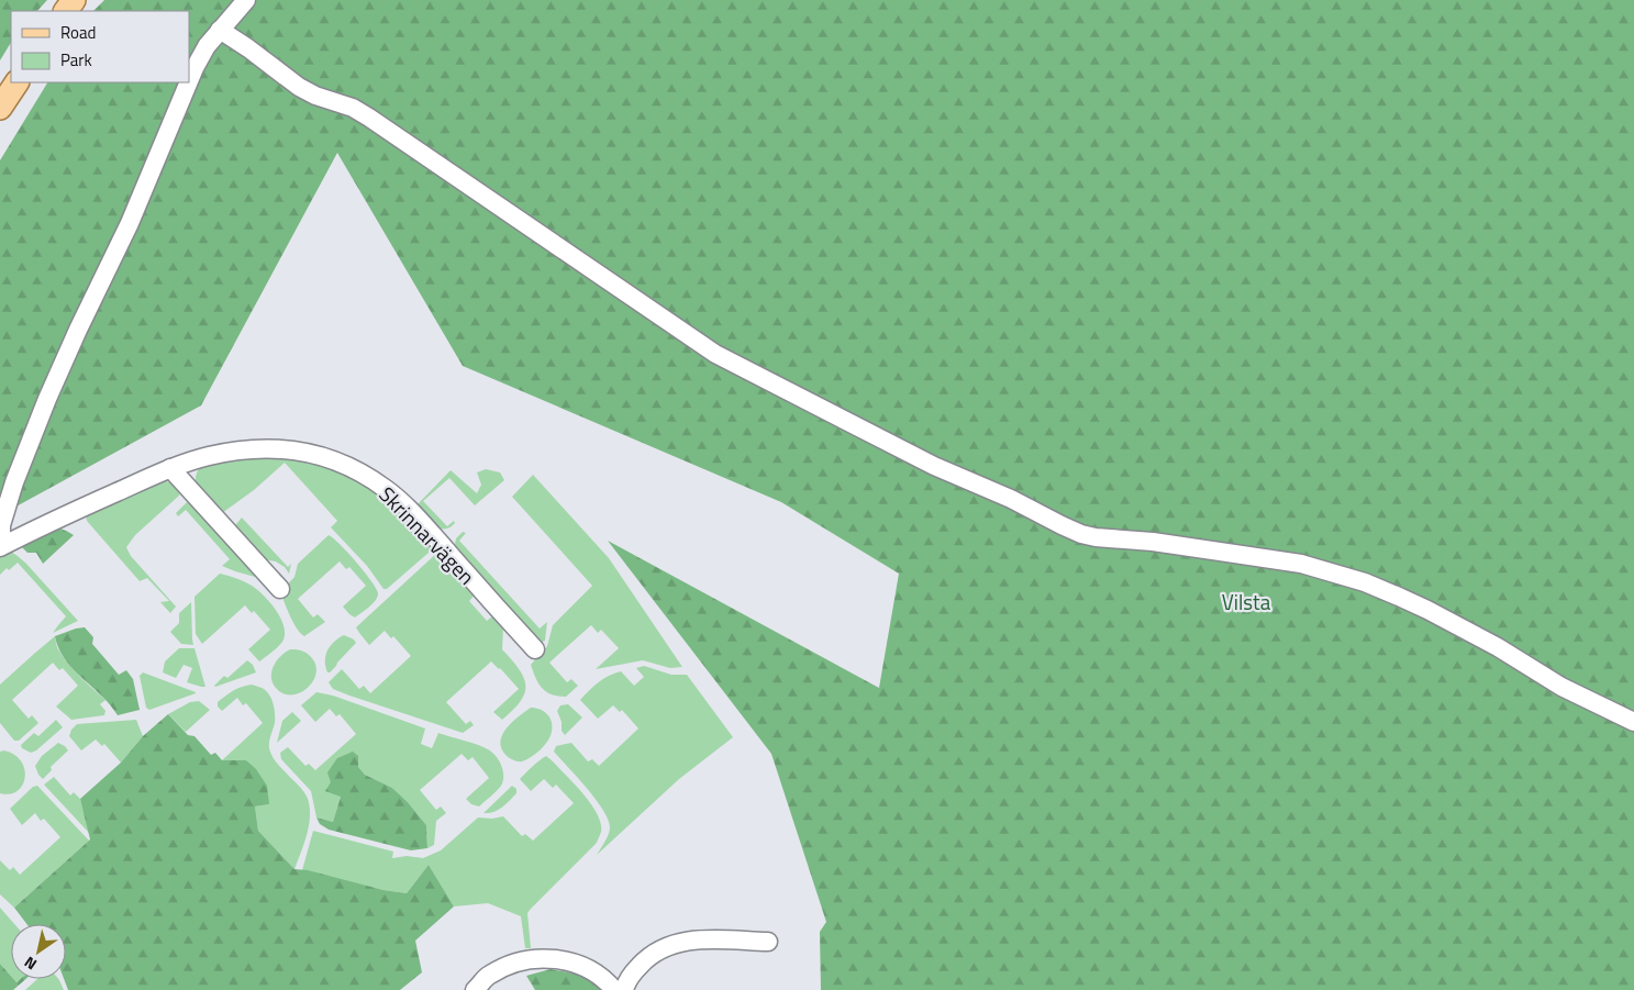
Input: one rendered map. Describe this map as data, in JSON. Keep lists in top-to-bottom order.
{
  "streets": {
    "street": ["Skrinnarvägen"]
  },
  "parks": ["Vilsta"],
  "legend": ["Road", "Park"],
  "north": "bottom left"
}
